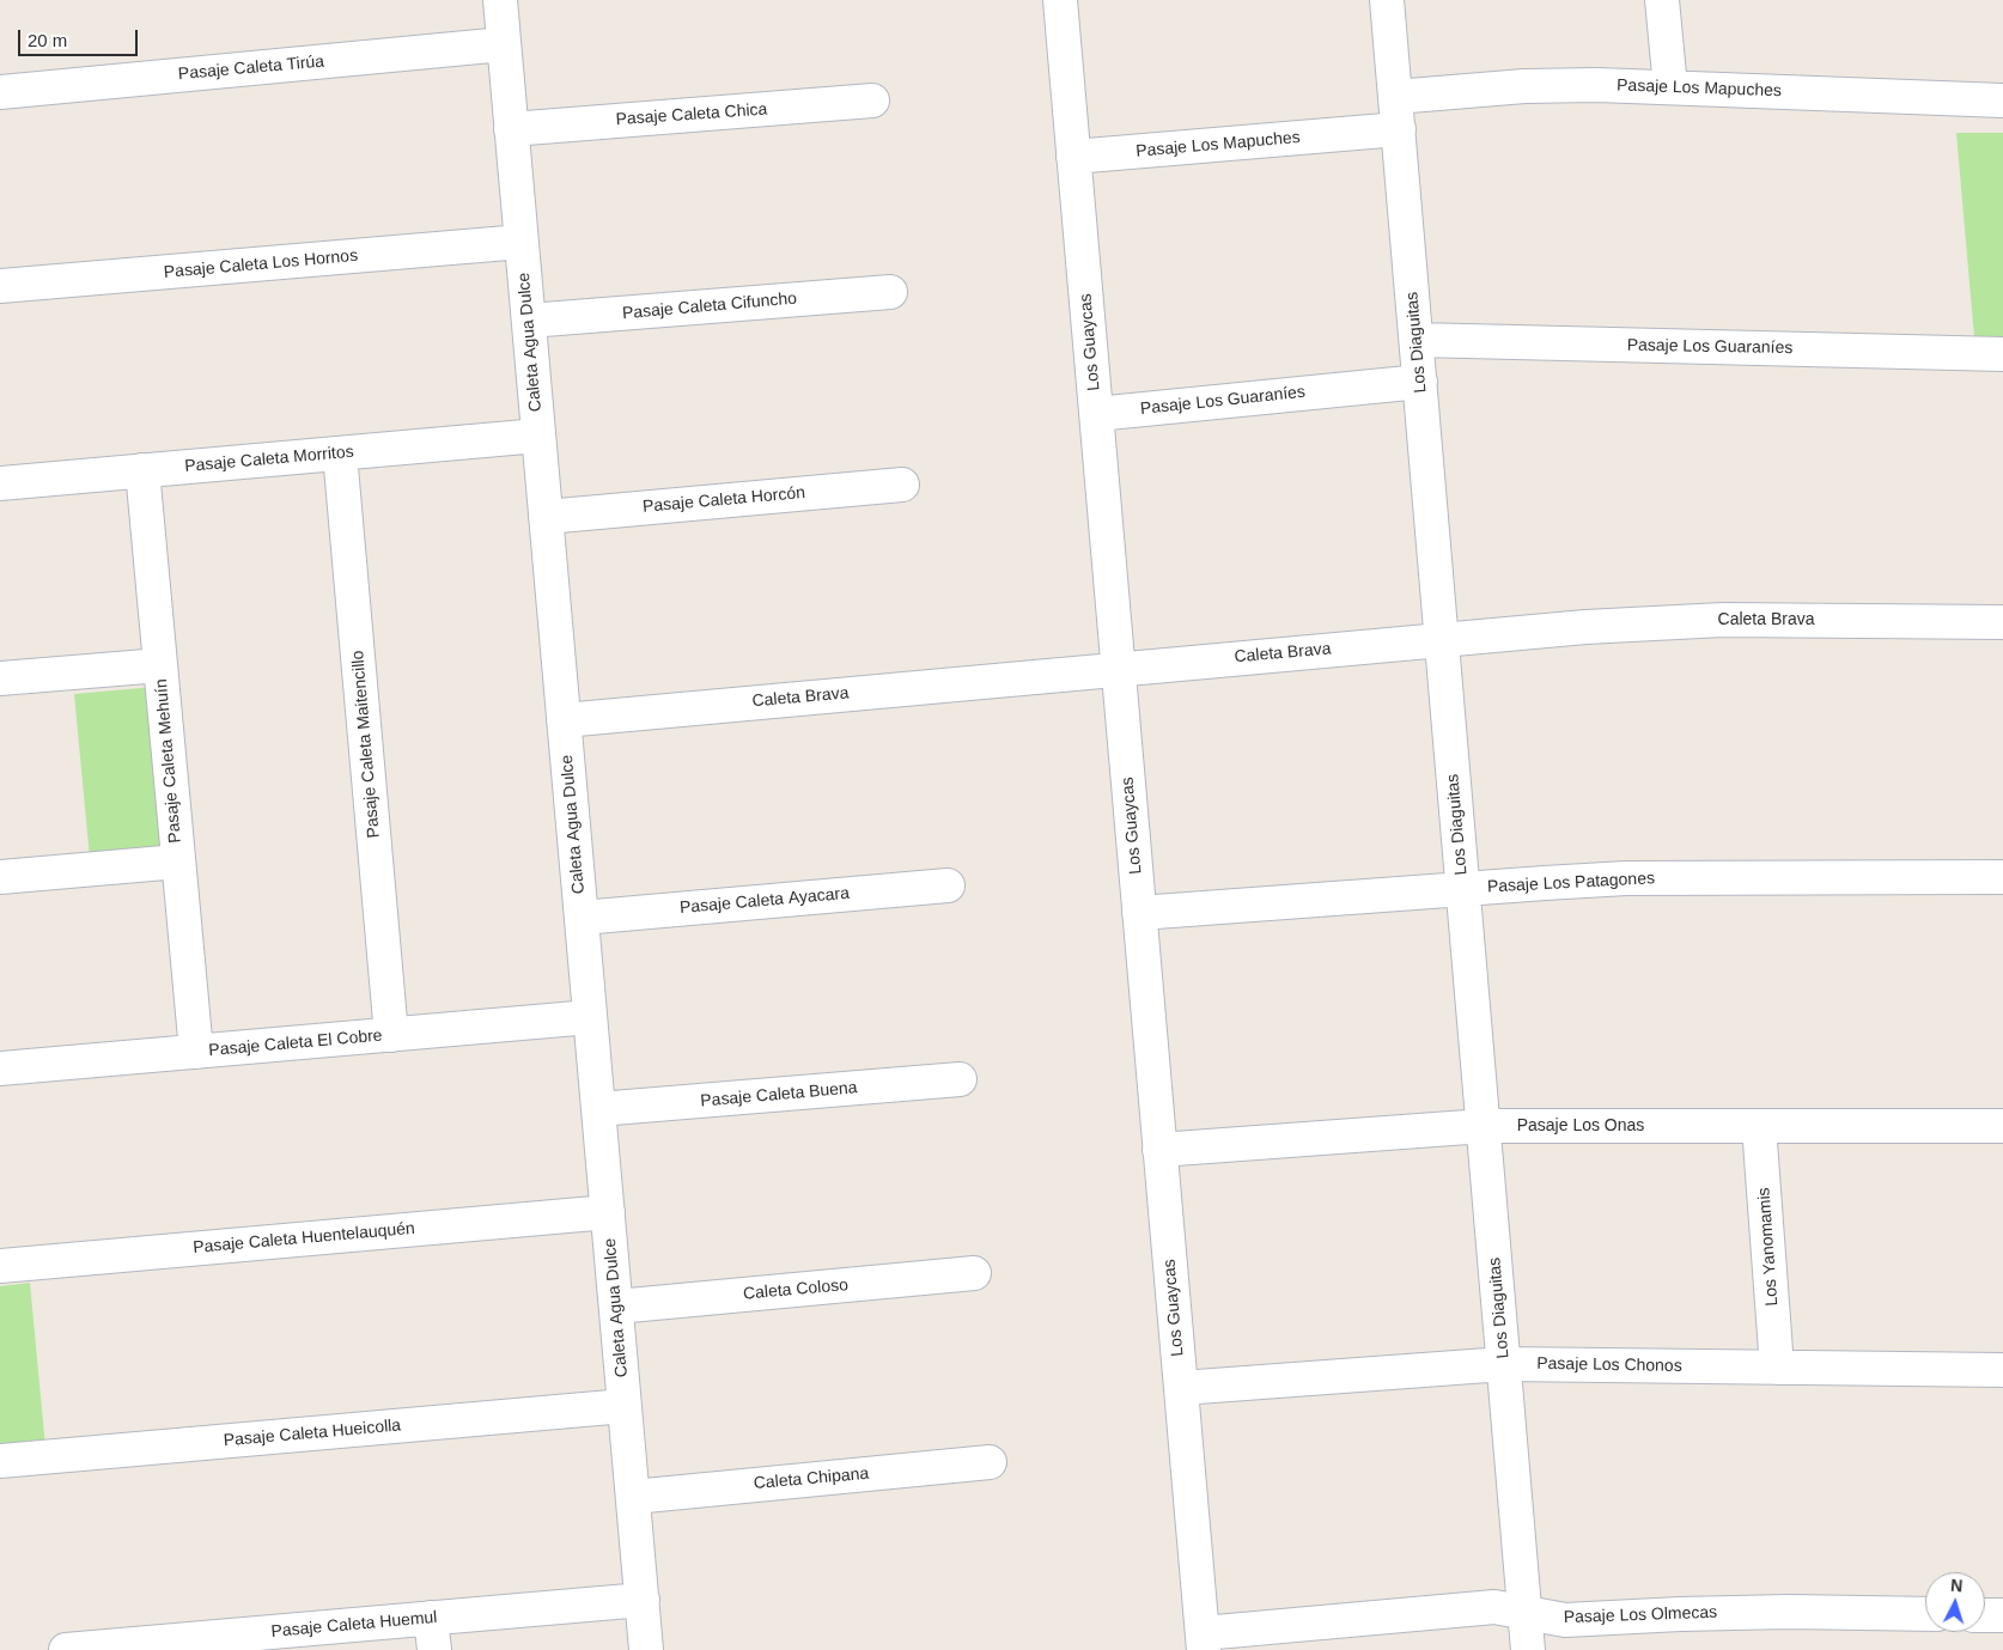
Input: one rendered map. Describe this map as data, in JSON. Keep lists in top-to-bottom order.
{
  "streets": {
    "street": [
      "Pasaje Caleta Tirúa",
      "Pasaje Los Mapuches",
      "Pasaje Caleta Chica",
      "Pasaje Caleta Los Hornos",
      "Pasaje Caleta Cifuncho",
      "Caleta Agua Dulce",
      "Los Guaycas",
      "Los Diaguitas",
      "Pasaje Los Guaraníes",
      "Pasaje Caleta Morritos",
      "Pasaje Caleta Horcón",
      "Caleta Brava",
      "Pasaje Caleta Maitencillo",
      "Pasaje Caleta Mehuín",
      "Pasaje Los Patagones",
      "Pasaje Caleta Ayacara",
      "Pasaje Caleta El Cobre",
      "Pasaje Caleta Buena",
      "Pasaje Los Onas",
      "Pasaje Caleta Huentelauquén",
      "Los Yanomamis",
      "Caleta Coloso",
      "Pasaje Los Chonos",
      "Pasaje Caleta Hueicolla",
      "Caleta Chipana",
      "Pasaje Los Olmecas",
      "Pasaje Caleta Huemul"
    ]
  },
  "crossings": [
    ["Pasaje Caleta Tirúa", "Caleta Agua Dulce"],
    ["Pasaje Los Mapuches", "Los Guaycas"],
    ["Pasaje Los Mapuches", "Los Diaguitas"],
    ["Pasaje Caleta Chica", "Caleta Agua Dulce"],
    ["Pasaje Caleta Los Hornos", "Caleta Agua Dulce"],
    ["Pasaje Caleta Cifuncho", "Caleta Agua Dulce"],
    ["Caleta Agua Dulce", "Pasaje Caleta Morritos"],
    ["Caleta Agua Dulce", "Pasaje Caleta Horcón"],
    ["Caleta Agua Dulce", "Caleta Brava"],
    ["Caleta Agua Dulce", "Pasaje Caleta Ayacara"],
    ["Caleta Agua Dulce", "Pasaje Caleta El Cobre"],
    ["Caleta Agua Dulce", "Pasaje Caleta Buena"],
    ["Caleta Agua Dulce", "Pasaje Caleta Huentelauquén"],
    ["Caleta Agua Dulce", "Caleta Coloso"],
    ["Caleta Agua Dulce", "Pasaje Caleta Hueicolla"],
    ["Caleta Agua Dulce", "Caleta Chipana"],
    ["Caleta Agua Dulce", "Pasaje Caleta Huemul"],
    ["Los Guaycas", "Pasaje Los Guaraníes"],
    ["Los Guaycas", "Caleta Brava"],
    ["Los Guaycas", "Pasaje Los Patagones"],
    ["Los Guaycas", "Pasaje Los Onas"],
    ["Los Guaycas", "Pasaje Los Chonos"],
    ["Los Guaycas", "Pasaje Los Olmecas"],
    ["Los Diaguitas", "Pasaje Los Guaraníes"],
    ["Los Diaguitas", "Caleta Brava"],
    ["Los Diaguitas", "Pasaje Los Patagones"],
    ["Los Diaguitas", "Pasaje Los Onas"],
    ["Los Diaguitas", "Pasaje Los Chonos"],
    ["Los Diaguitas", "Pasaje Los Olmecas"],
    ["Pasaje Caleta Morritos", "Pasaje Caleta Maitencillo"],
    ["Pasaje Caleta Morritos", "Pasaje Caleta Mehuín"],
    ["Pasaje Caleta Maitencillo", "Pasaje Caleta El Cobre"],
    ["Pasaje Caleta Mehuín", "Pasaje Caleta El Cobre"],
    ["Pasaje Los Onas", "Los Yanomamis"],
    ["Los Yanomamis", "Pasaje Los Chonos"]
  ],
  "scale_bar": "20 m",
  "north": "top"
}
